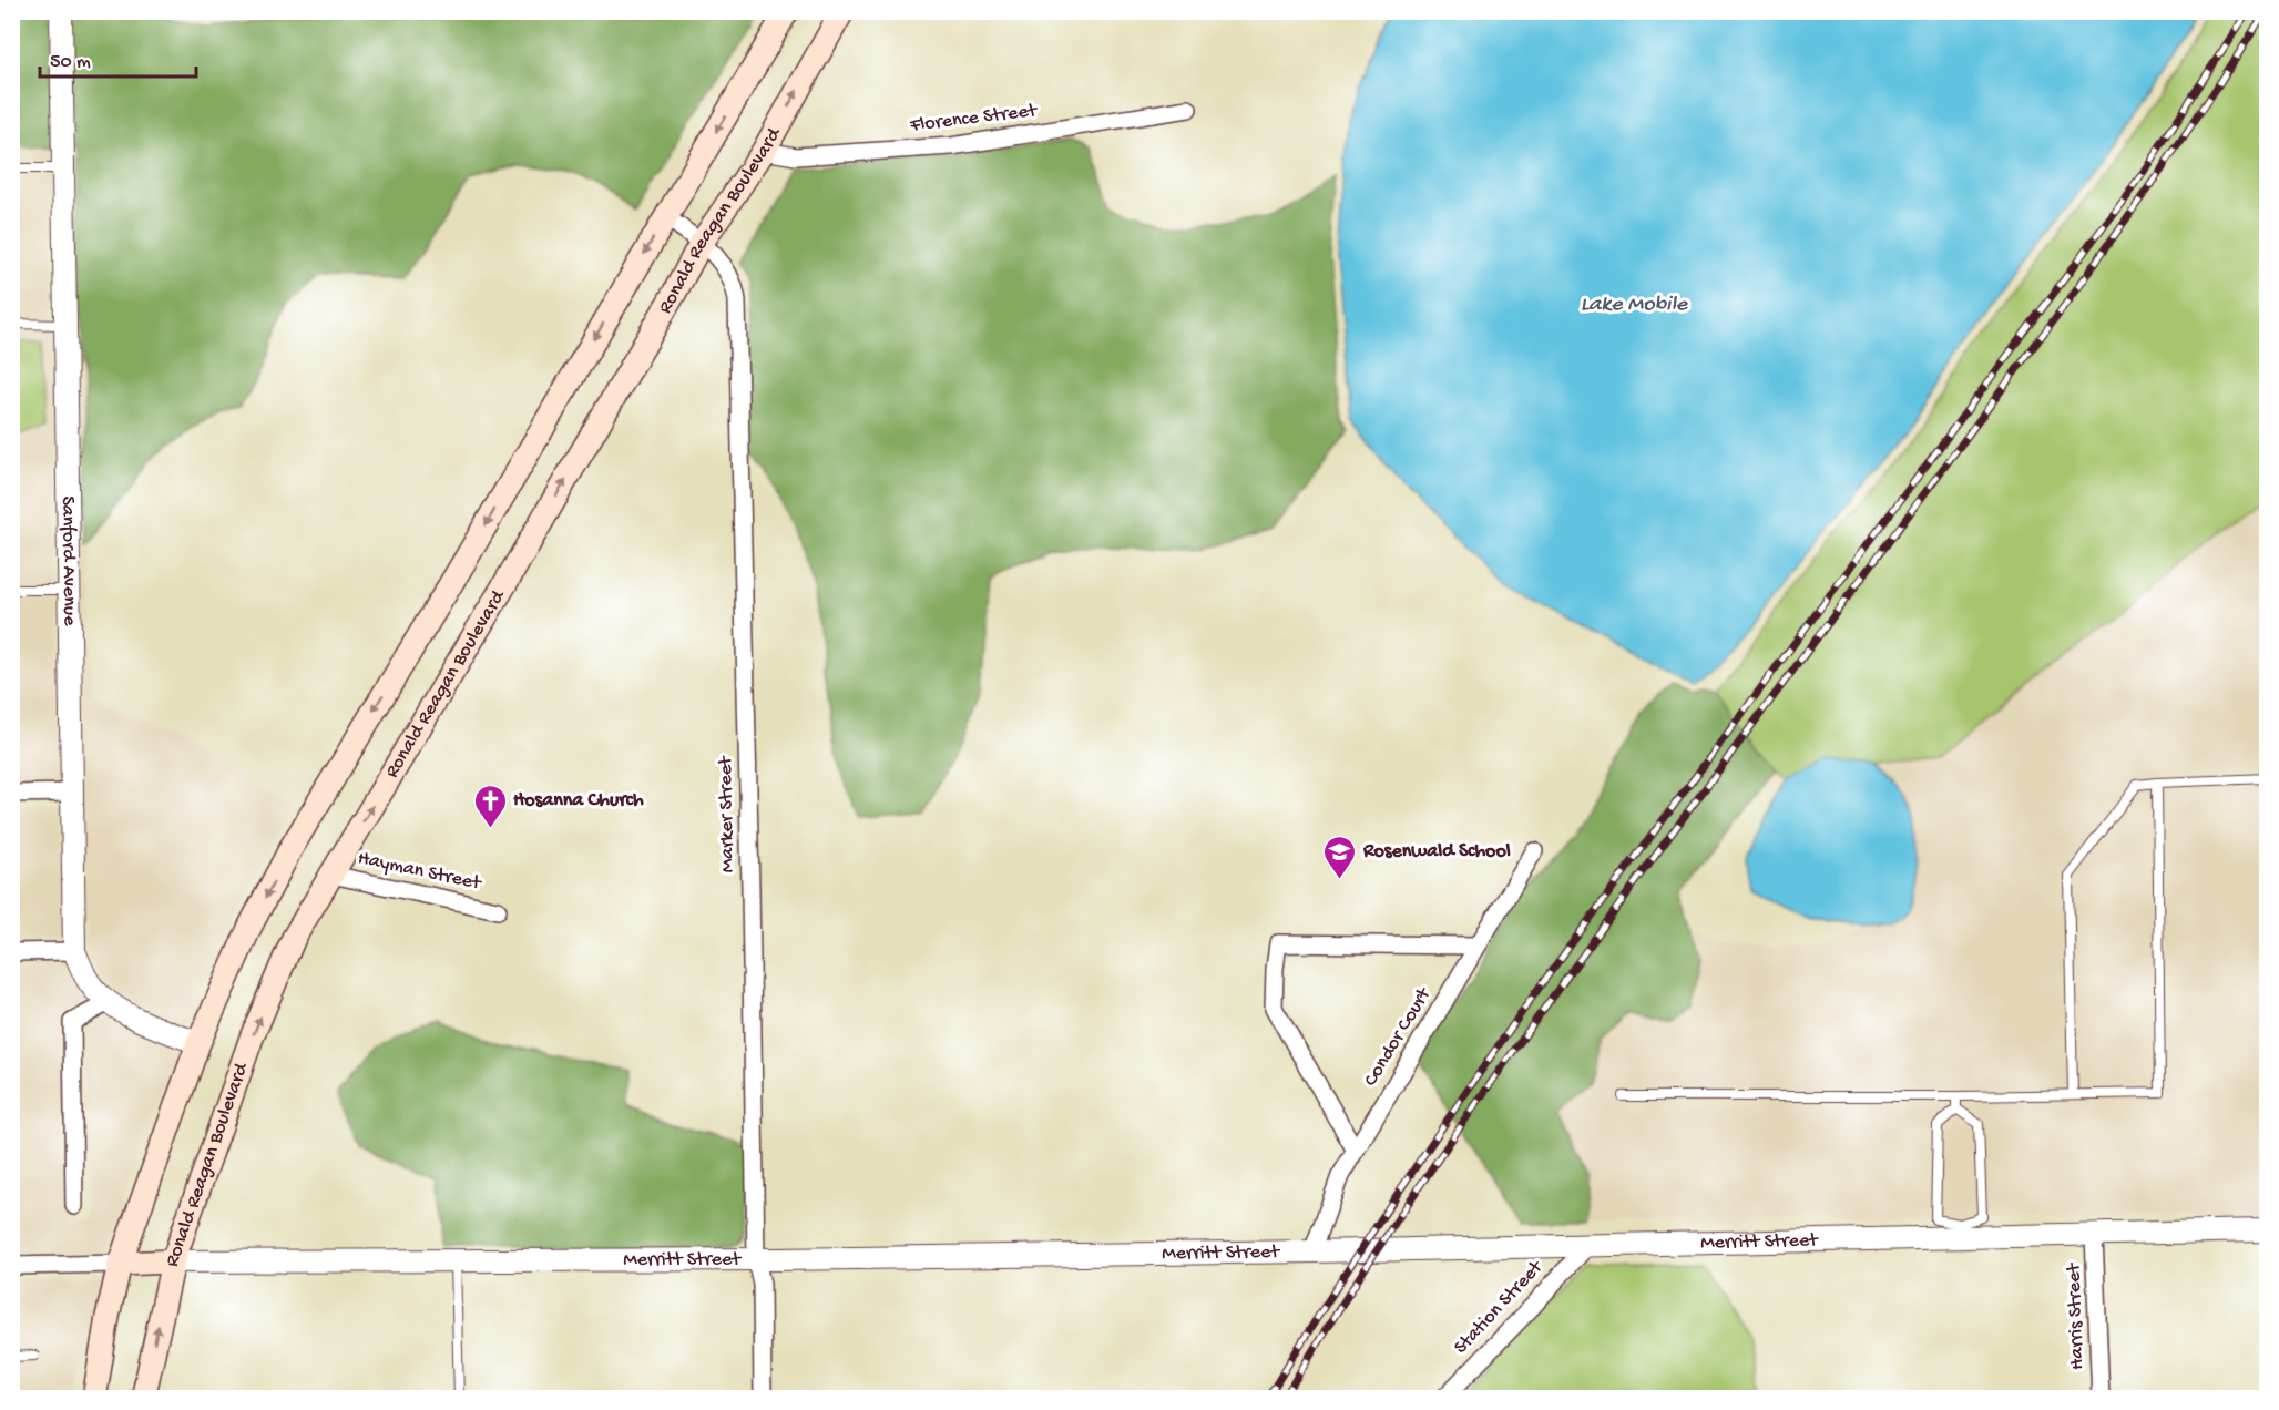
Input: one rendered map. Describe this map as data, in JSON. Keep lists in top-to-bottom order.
{
  "streets": {
    "main road": ["Ronald Reagan Boulevard"],
    "street": [
      "Florence Street",
      "Sanford Avenue",
      "Marker Street",
      "Hayman Street",
      "Condor Court",
      "Merritt Street",
      "Station Street",
      "Harris Street"
    ]
  },
  "crossings": [
    ["Florence Street", "Ronald Reagan Boulevard"],
    ["Ronald Reagan Boulevard", "Marker Street"],
    ["Ronald Reagan Boulevard", "Hayman Street"],
    ["Ronald Reagan Boulevard", "Merritt Street"],
    ["Marker Street", "Merritt Street"],
    ["Condor Court", "Merritt Street"],
    ["Merritt Street", "Station Street"],
    ["Merritt Street", "Harris Street"]
  ],
  "water": ["Lake Mobile"],
  "places": {
    "church": ["Hosanna Church"],
    "school or university": ["Rosenwald School"]
  },
  "scale_bar": "50 m"
}
